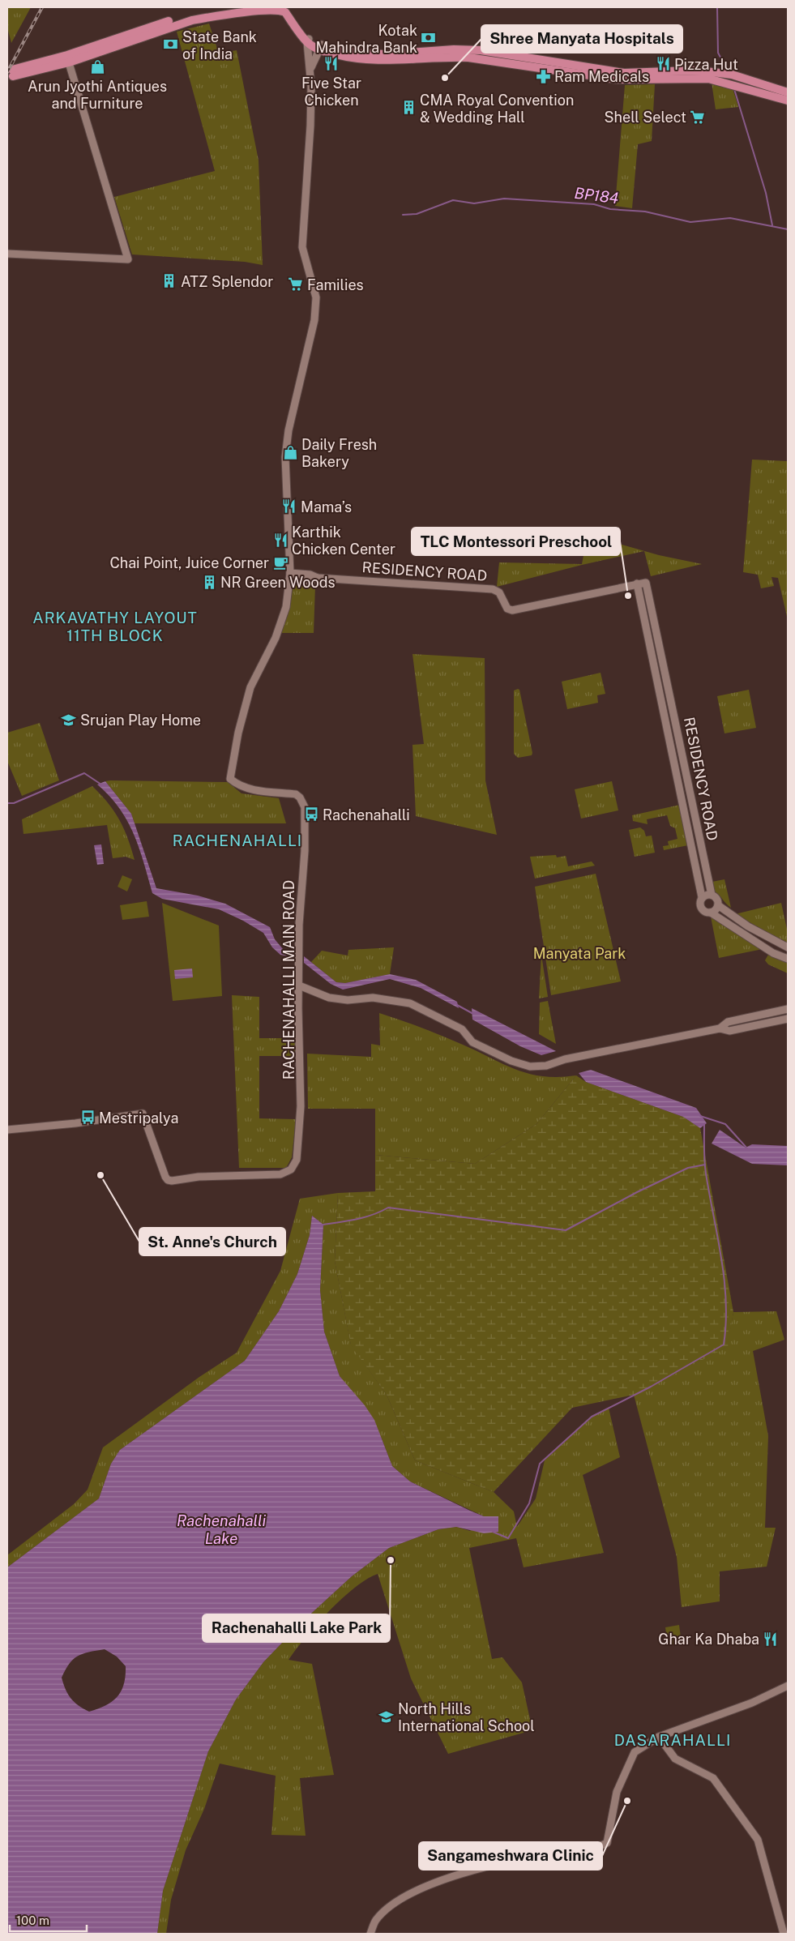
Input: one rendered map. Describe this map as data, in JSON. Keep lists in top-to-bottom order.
{
  "streets": {
    "street": ["RESIDENCY ROAD", "RACHENAHALLI MAIN ROAD"]
  },
  "crossings": [
    ["RESIDENCY ROAD", "RACHENAHALLI MAIN ROAD"]
  ],
  "districts": ["ARKAVATHY LAYOUT 11TH BLOCK", "RACHENAHALLI", "DASARAHALLI"],
  "water": ["BP184", "Rachenahalli Lake"],
  "parks": ["Manyata Park"],
  "places": {
    "bank": ["Kotak Mahindra Bank", "State Bank of India"],
    "restaurant": [
      "Five Star Chicken",
      "Pizza Hut",
      "Mama’s",
      "Karthik Chicken Center",
      "Ghar Ka Dhaba"
    ],
    "shop": ["Arun Jyothi Antiques and Furniture", "Daily Fresh Bakery"],
    "pharmacy": ["Ram Medicals"],
    "other": [
      "Shree Manyata Hospitals",
      "TLC Montessori Preschool",
      "St. Anne's Church",
      "Rachenahalli Lake Park",
      "Sangameshwara Clinic"
    ],
    "building": ["CMA Royal Convention & Wedding Hall", "ATZ Splendor", "NR Green Woods"],
    "supermarket": ["Shell Select", "Families"],
    "cafe": ["Chai Point, Juice Corner"],
    "school or university": ["Srujan Play Home", "North Hills International School"],
    "bus stop": ["Rachenahalli", "Mestripalya"]
  },
  "scale_bar": "100 m"
}
